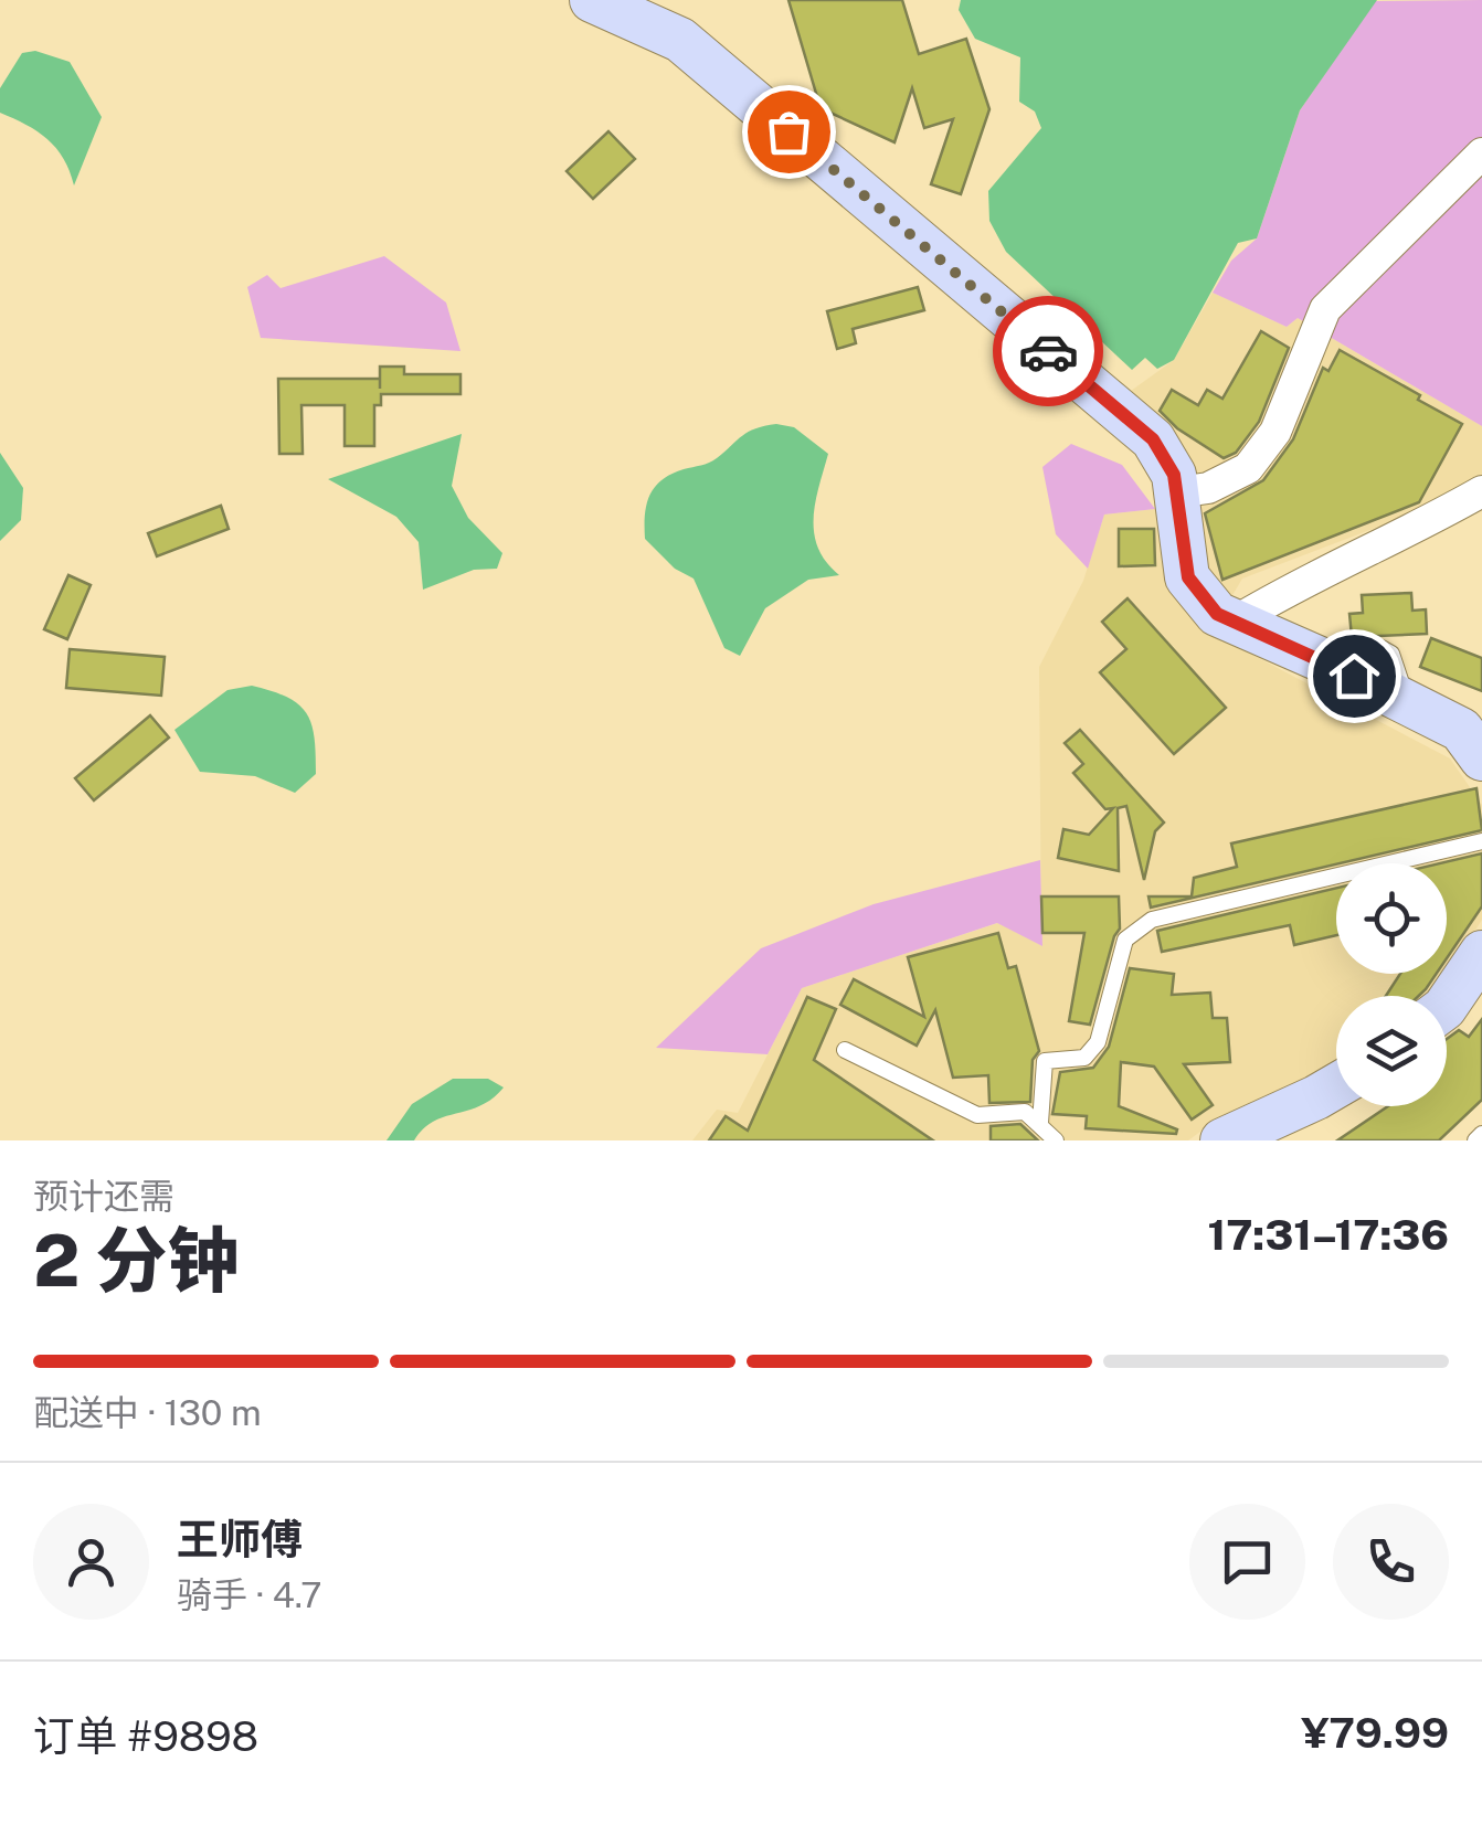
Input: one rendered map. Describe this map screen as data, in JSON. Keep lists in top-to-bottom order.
{
  "page": {
    "heading": ["2 分钟", "预计还需", "17:31–17:36"],
    "panel": [
      "王师傅",
      "骑手 · 4.7",
      "订单 #9898",
      "¥79.99"
    ],
    "bar": "配送中 · 130 m"
  }
}
